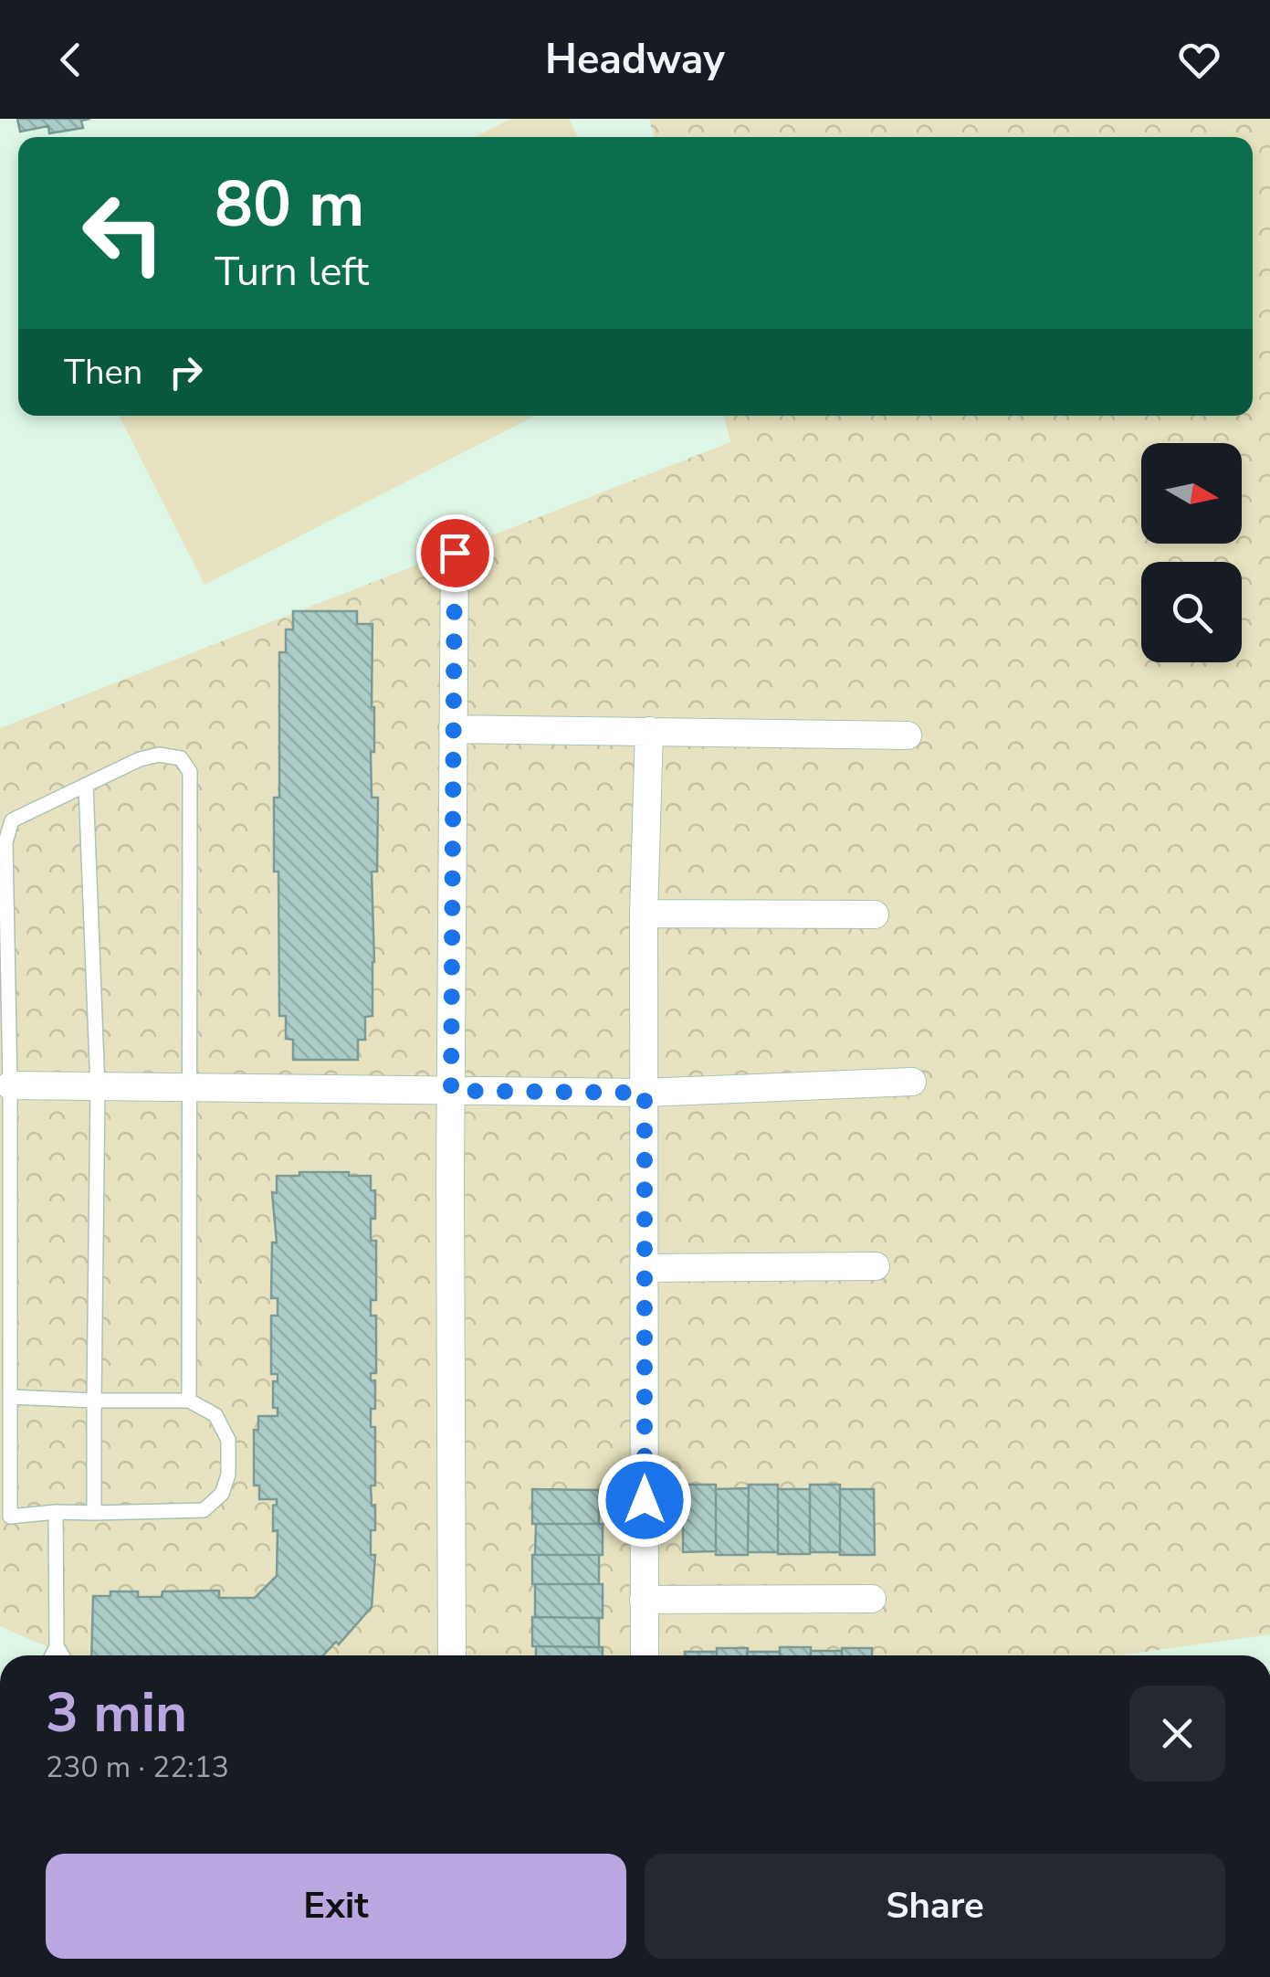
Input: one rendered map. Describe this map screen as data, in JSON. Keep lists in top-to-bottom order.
{
  "north": "right",
  "page": {
    "header": "Headway",
    "turn": ["80 m", "Turn left"],
    "then": "Then",
    "heading": ["3 min", "230 m · 22:13"],
    "buttons": ["Exit", "Share"]
  }
}
